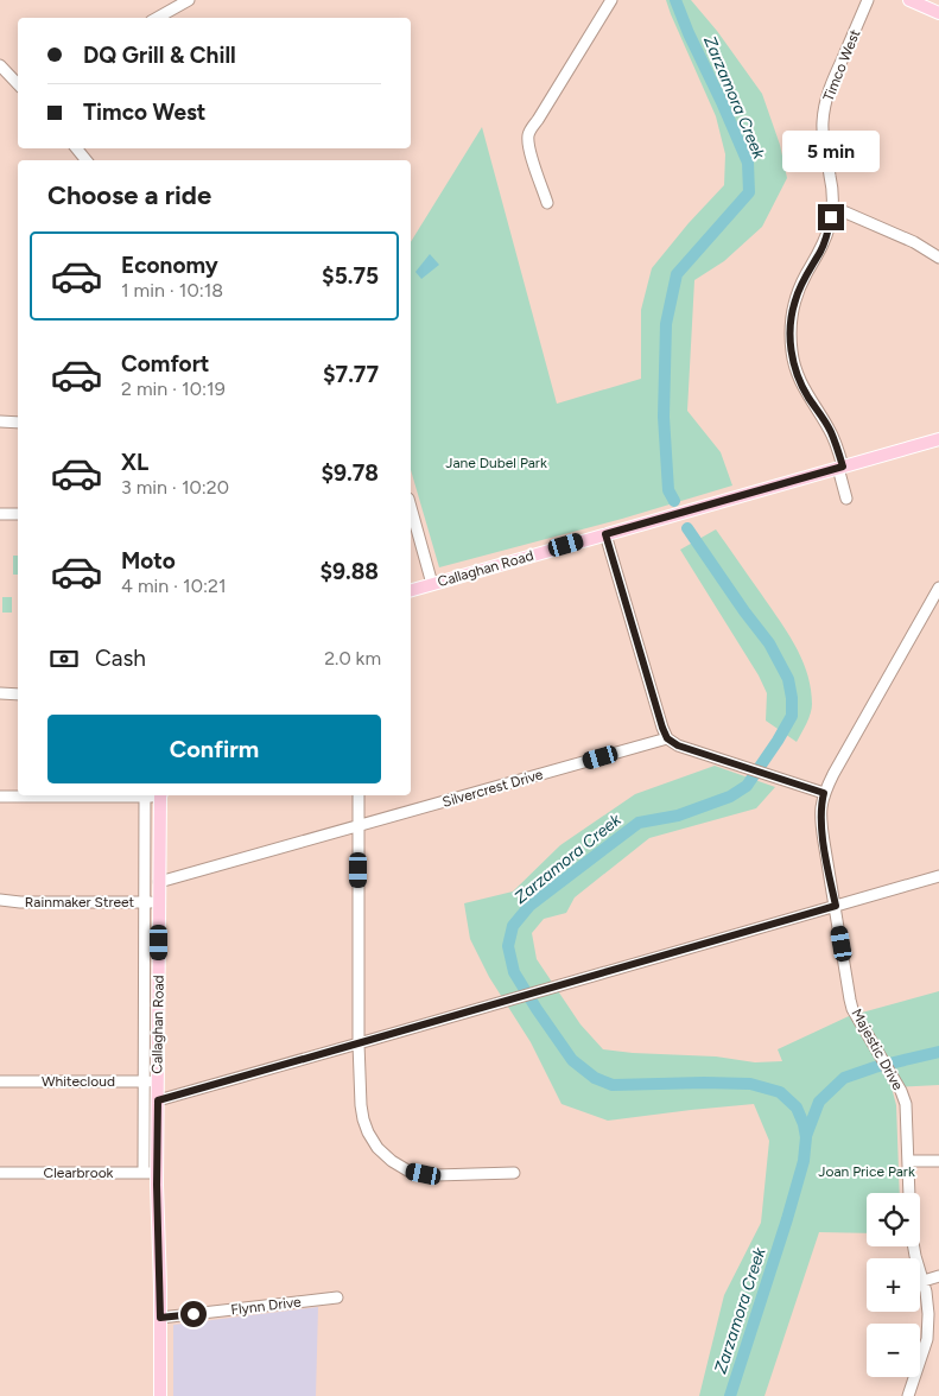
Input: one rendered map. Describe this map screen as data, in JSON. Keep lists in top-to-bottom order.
{
  "streets": {
    "main road": ["Callaghan Road"],
    "street": [
      "Timco West",
      "Silvercrest Drive",
      "Rainmaker Street",
      "Majestic Drive",
      "Whitecloud",
      "Clearbrook",
      "Flynn Drive"
    ]
  },
  "crossings": [
    ["Timco West", "Callaghan Road"],
    ["Callaghan Road", "Silvercrest Drive"],
    ["Callaghan Road", "Rainmaker Street"],
    ["Callaghan Road", "Whitecloud"],
    ["Callaghan Road", "Clearbrook"],
    ["Callaghan Road", "Flynn Drive"]
  ],
  "water": ["Zarzamora Creek"],
  "parks": ["Jane Dubel Park", "Joan Price Park"],
  "page": {
    "banner": ["DQ Grill & Chill", "Timco West"],
    "bubble": "5 min",
    "heading": "Choose a ride",
    "list": [
      {
        "name": "Economy",
        "note": "1 min · 10:18",
        "value": "$5.75"
      },
      {
        "name": "Comfort",
        "note": "2 min · 10:19",
        "value": "$7.77"
      },
      {
        "name": "XL",
        "note": "3 min · 10:20",
        "value": "$9.78"
      },
      {
        "name": "Moto",
        "note": "4 min · 10:21",
        "value": "$9.88"
      }
    ],
    "pay": ["Cash", "2.0 km"],
    "buttons": "Confirm",
    "map_buttons": ["+", "−"]
  }
}
